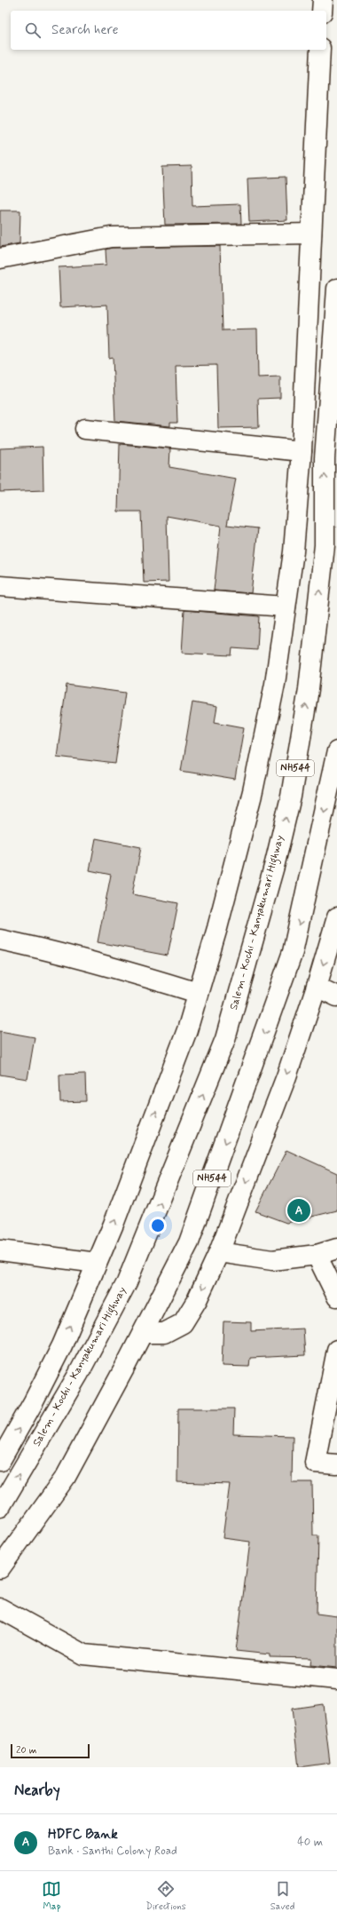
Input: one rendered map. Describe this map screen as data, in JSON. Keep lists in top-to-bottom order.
{
  "streets": {
    "main road": ["NH544", "Salem - Kochi - Kanyakumari Highway"]
  },
  "scale_bar": "20 m",
  "page": {
    "search": "Search here",
    "pins": "A",
    "scale": "20 m",
    "heading": "Nearby",
    "list": [
      {
        "mark": "A",
        "name": "HDFC Bank",
        "note": "Bank · Santhi Colony Road",
        "value": "40 m"
      }
    ],
    "nav": ["Map", "Directions", "Saved"]
  }
}
